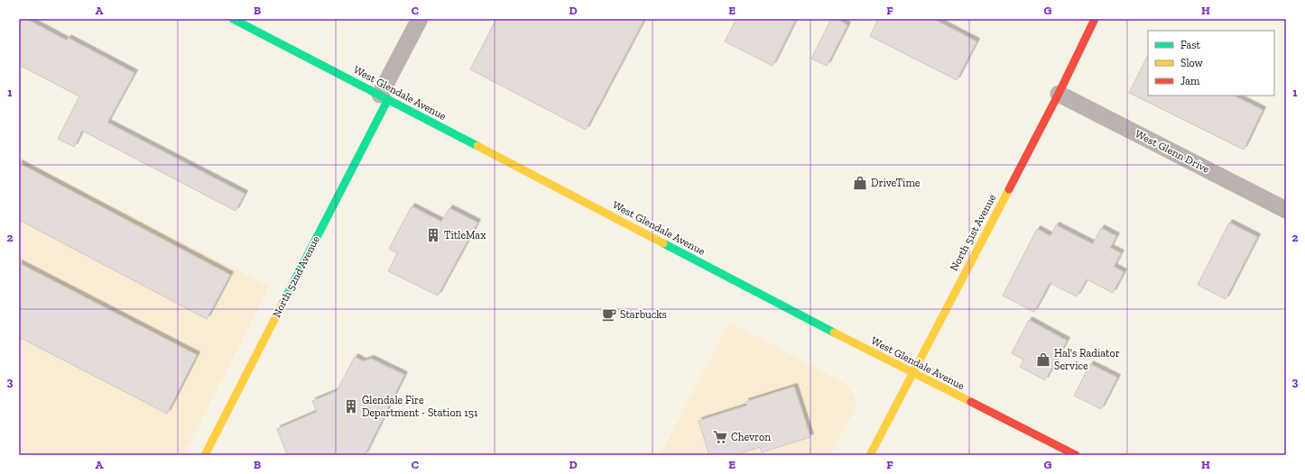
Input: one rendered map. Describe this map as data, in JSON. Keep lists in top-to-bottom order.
{
  "streets": {
    "main road": ["West Glendale Avenue", "North 51st Avenue", "North 52nd Avenue"],
    "street": ["West Glenn Drive"]
  },
  "crossings": [
    ["West Glendale Avenue", "North 51st Avenue"],
    ["West Glendale Avenue", "North 52nd Avenue"],
    ["West Glenn Drive", "North 51st Avenue"]
  ],
  "places": {
    "shop": ["DriveTime", "Hal's Radiator Service"],
    "building": ["TitleMax", "Glendale Fire Department - Station 151"],
    "cafe": ["Starbucks"],
    "supermarket": ["Chevron"]
  },
  "legend": ["Fast", "Slow", "Jam"],
  "grid": {
    "columns": [
      "A",
      "B",
      "C",
      "D",
      "E",
      "F",
      "G",
      "H"
    ],
    "rows": ["1", "2", "3"]
  }
}
